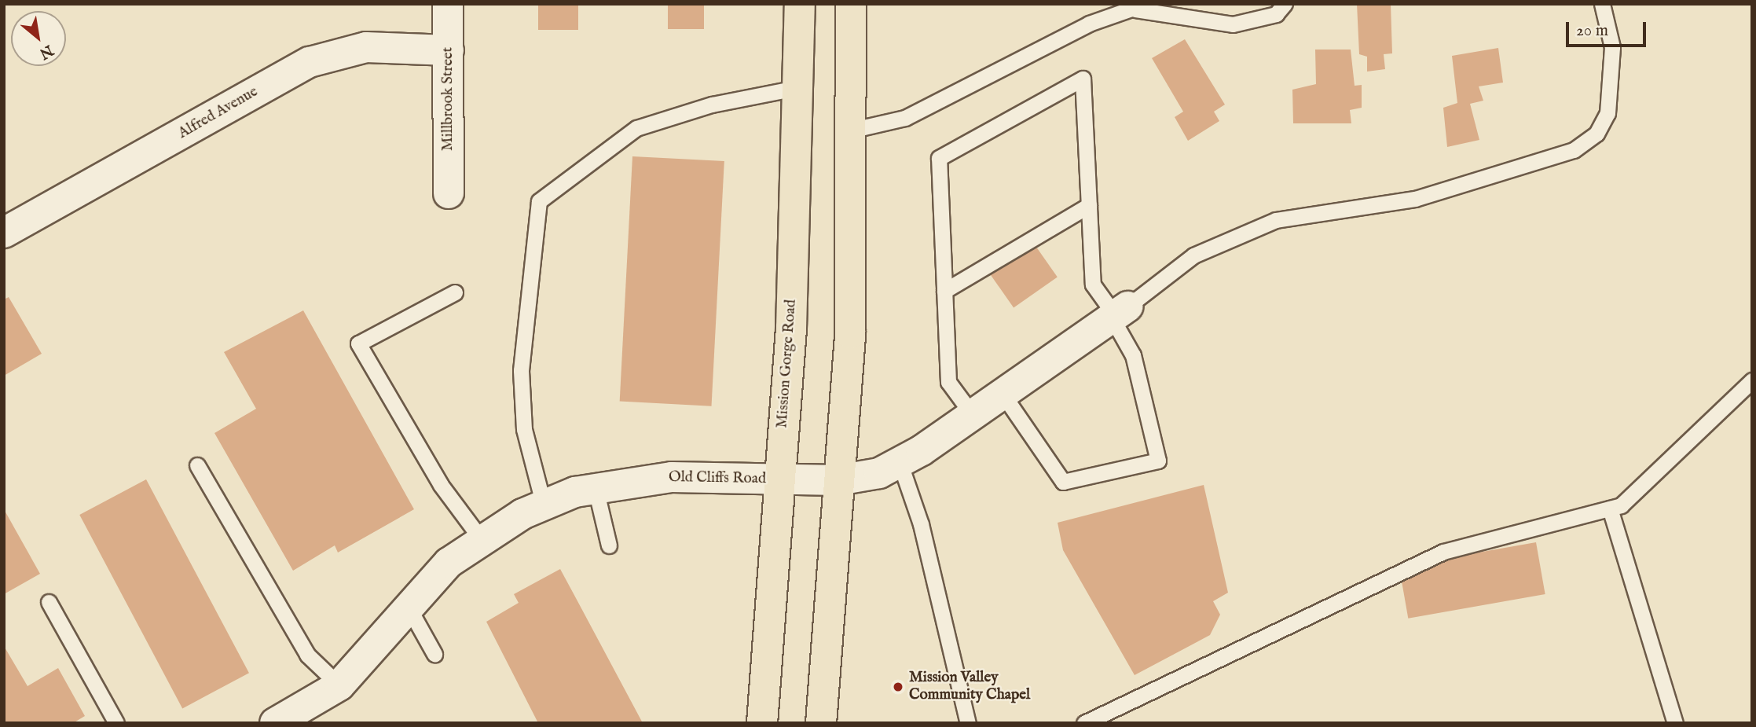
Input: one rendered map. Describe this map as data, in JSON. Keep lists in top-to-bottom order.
{
  "streets": {
    "main road": ["Mission Gorge Road"],
    "street": ["Millbrook Street", "Alfred Avenue", "Old Cliffs Road"]
  },
  "crossings": [
    ["Millbrook Street", "Alfred Avenue"],
    ["Mission Gorge Road", "Old Cliffs Road"]
  ],
  "places": ["Mission Valley Community Chapel"],
  "scale_bar": "20 m",
  "north": "bottom right"
}
